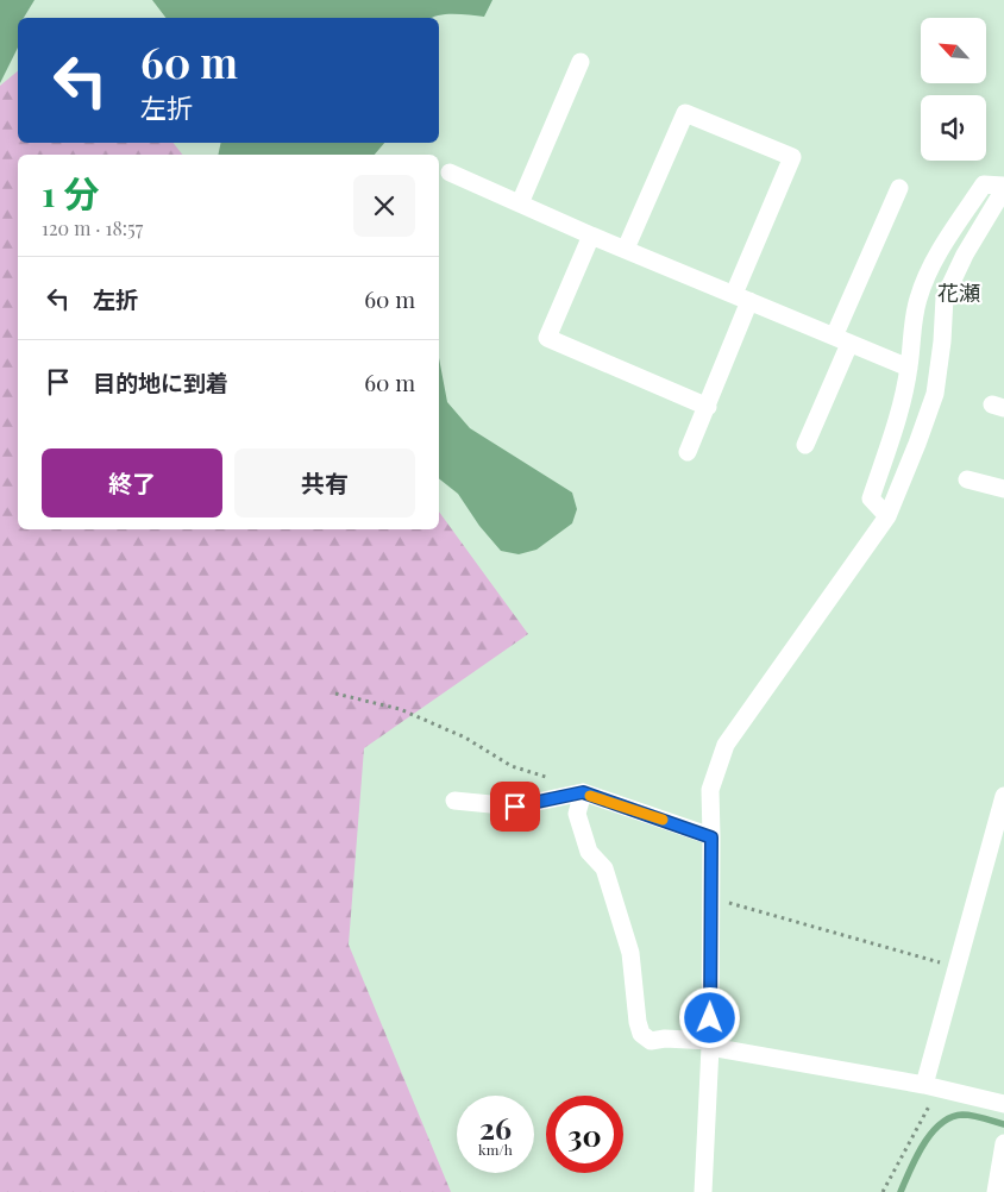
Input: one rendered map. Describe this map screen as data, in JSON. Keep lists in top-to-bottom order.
{
  "districts": ["花瀬"],
  "north": "top left",
  "page": {
    "turn": ["60 m", "左折"],
    "heading": ["1 分", "120 m · 18:57"],
    "list": [
      {
        "name": "左折",
        "value": "60 m"
      },
      {
        "name": "目的地に到着",
        "value": "60 m"
      }
    ],
    "buttons": ["終了", "共有"],
    "speed": "26 km/h",
    "limit": "30"
  }
}
